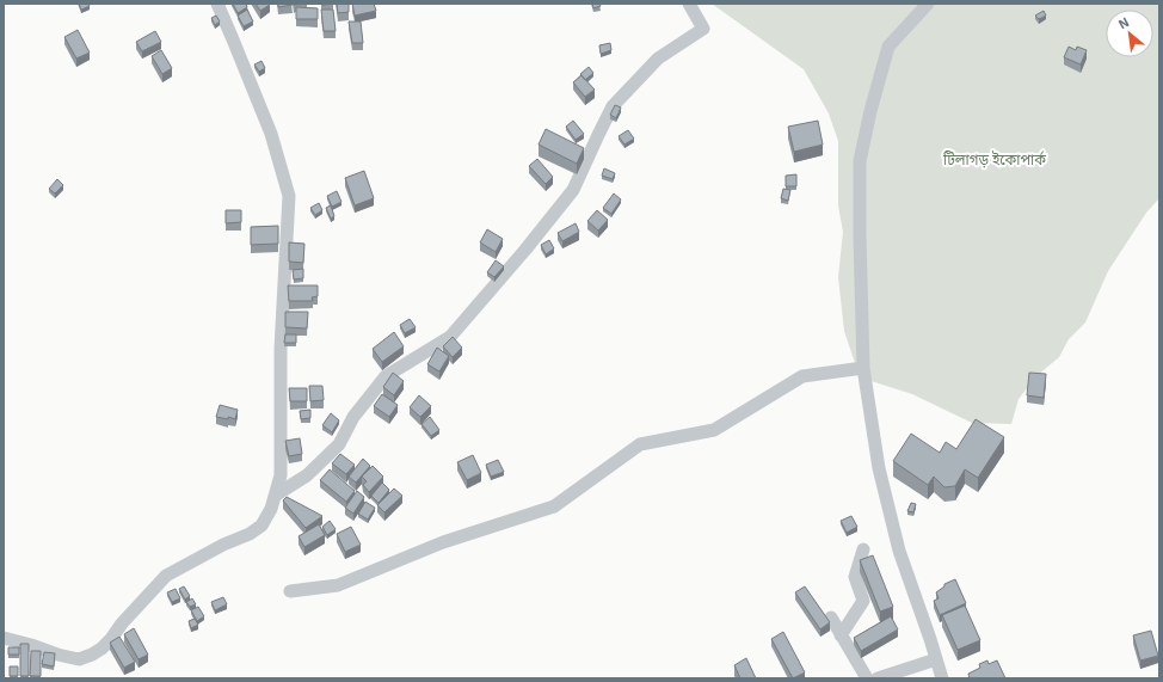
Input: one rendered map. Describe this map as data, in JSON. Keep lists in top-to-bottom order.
{
  "parks": ["টিলাগড় ইকোপার্ক"],
  "north": "top left"
}
